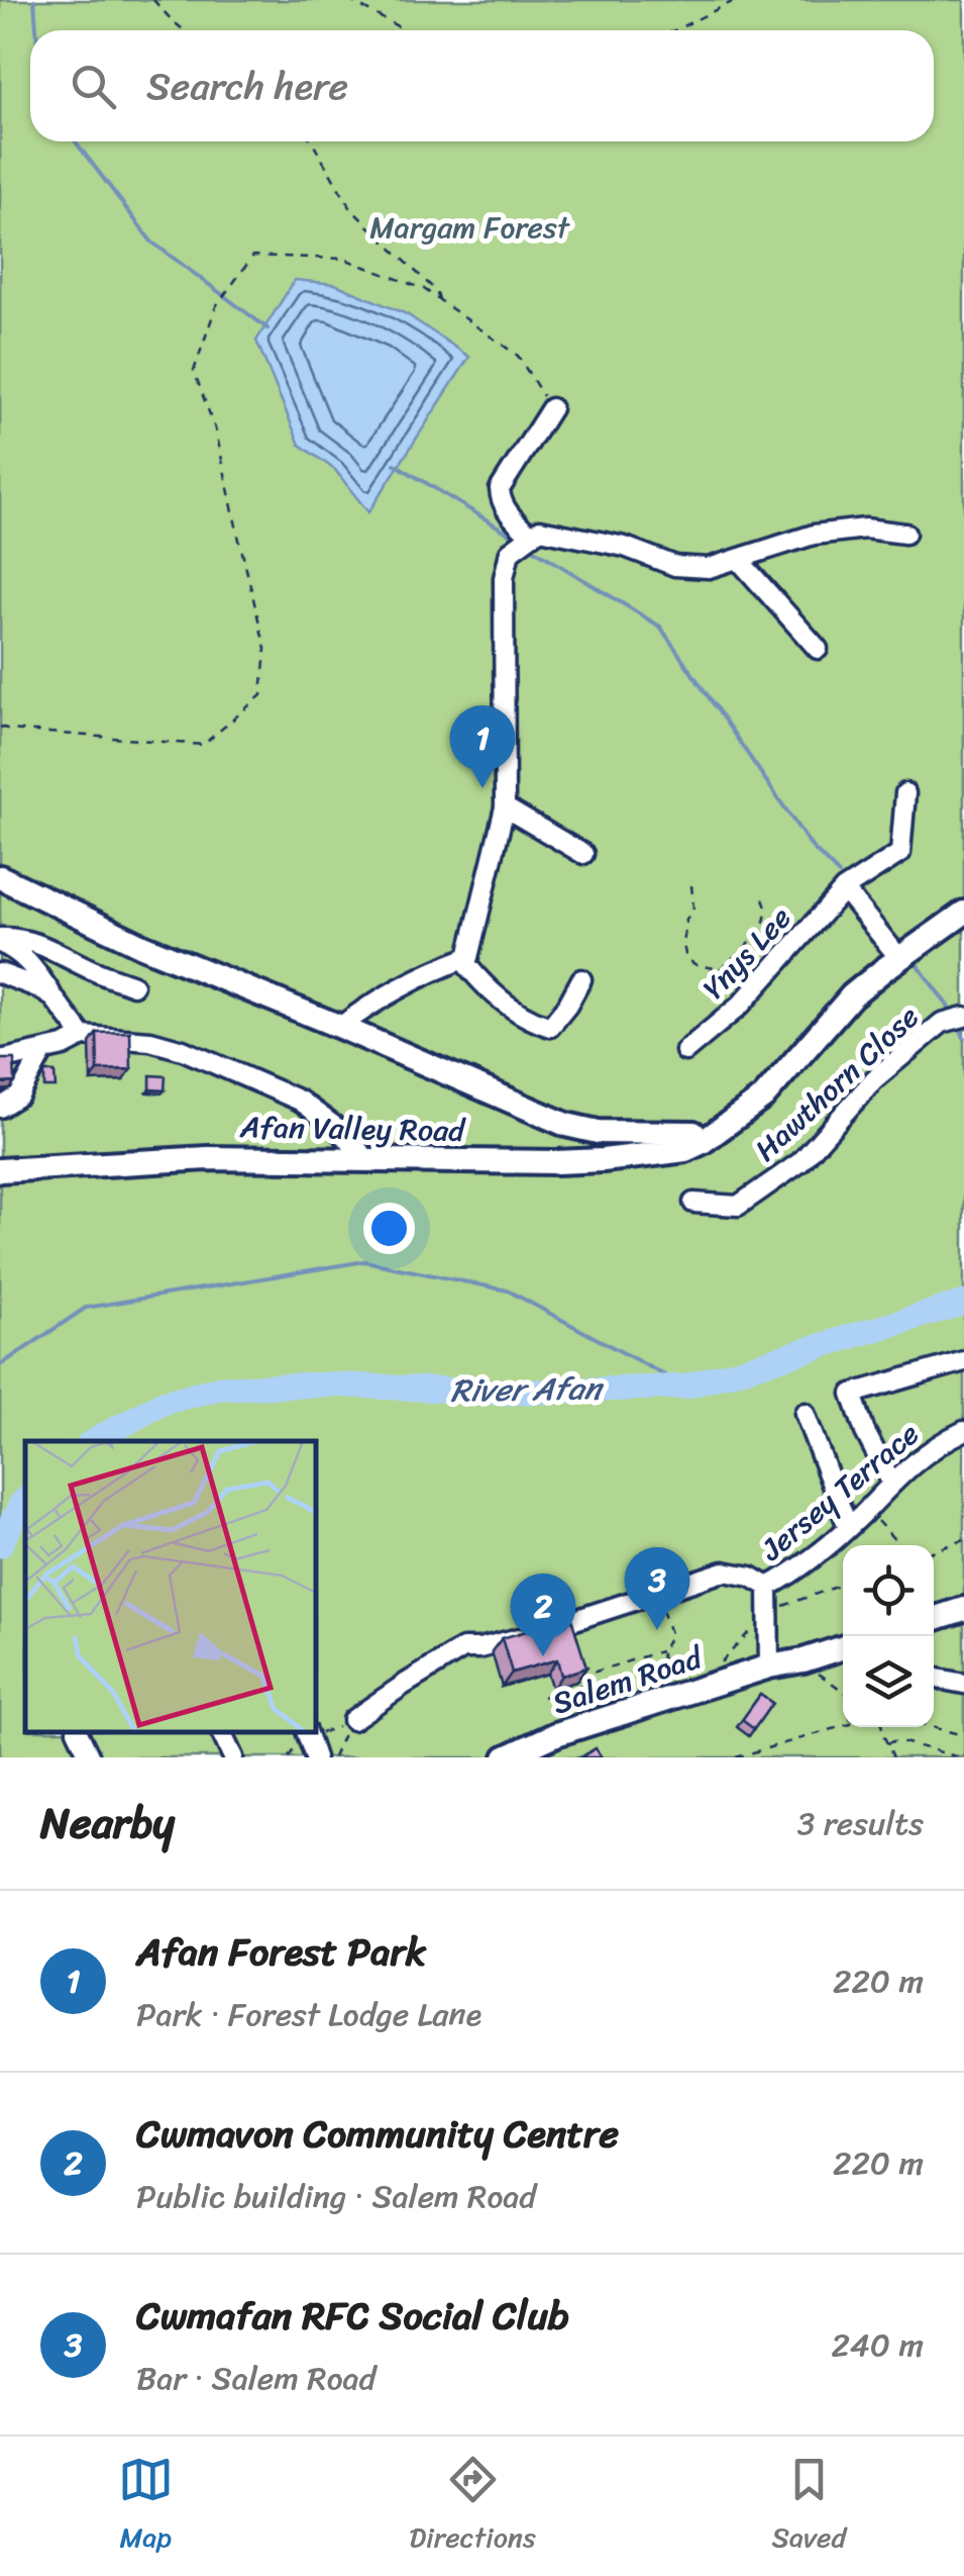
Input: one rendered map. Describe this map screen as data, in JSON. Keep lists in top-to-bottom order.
{
  "streets": {
    "main road": ["Afan Valley Road", "Salem Road"],
    "street": ["Ynys Lee", "Hawthorn Close", "Jersey Terrace"]
  },
  "crossings": [
    ["Jersey Terrace", "Salem Road"]
  ],
  "water": ["River Afan"],
  "parks": ["Margam Forest"],
  "page": {
    "search": "Search here",
    "pins": ["1", "3", "2"],
    "heading": ["Nearby", "3 results"],
    "list": [
      {
        "mark": "1",
        "name": "Afan Forest Park",
        "note": "Park · Forest Lodge Lane",
        "value": "220 m"
      },
      {
        "mark": "2",
        "name": "Cwmavon Community Centre",
        "note": "Public building · Salem Road",
        "value": "220 m"
      },
      {
        "mark": "3",
        "name": "Cwmafan RFC Social Club",
        "note": "Bar · Salem Road",
        "value": "240 m"
      }
    ],
    "nav": ["Map", "Directions", "Saved"]
  }
}
